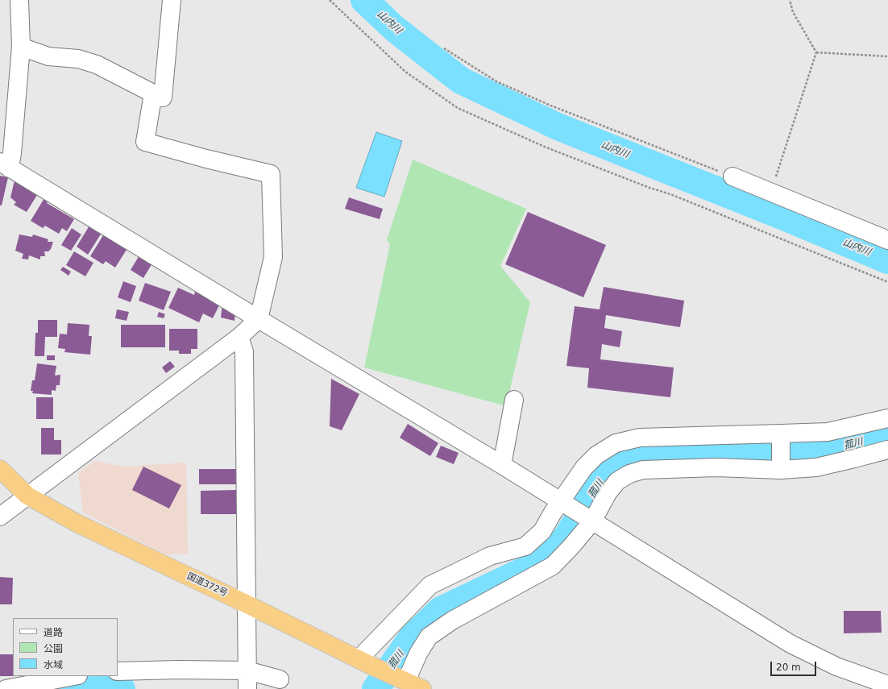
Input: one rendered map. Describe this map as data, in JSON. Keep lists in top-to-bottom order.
{
  "streets": {
    "highway": ["国道372号"]
  },
  "water": ["山内川", "菰川"],
  "legend": ["道路", "公園", "水域"],
  "scale_bar": "20 m"
}
